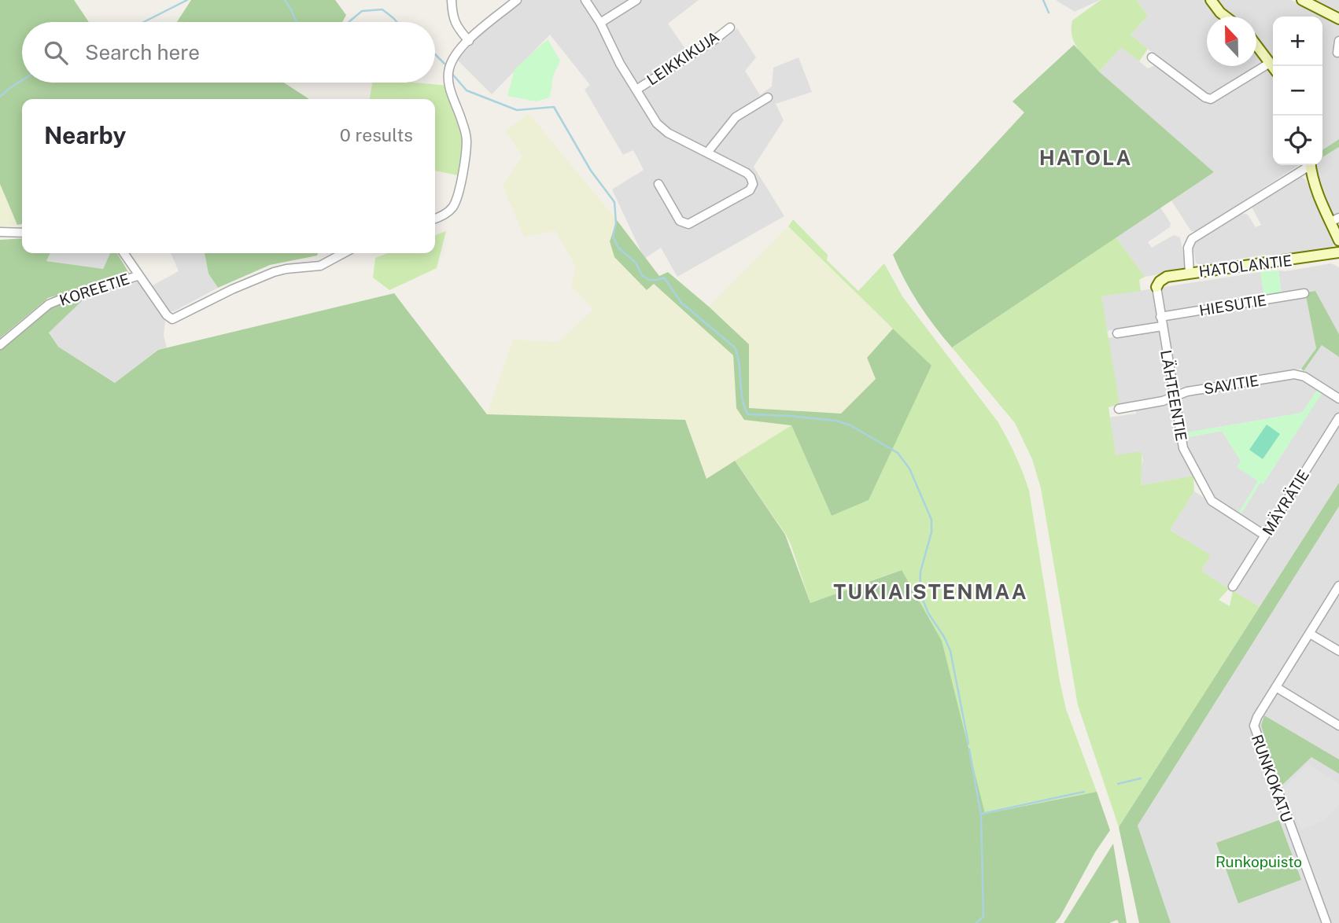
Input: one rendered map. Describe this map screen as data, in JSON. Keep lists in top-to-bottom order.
{
  "streets": {
    "street": [
      "LEIKKIKUJA",
      "HATOLANTIE",
      "KOREETIE",
      "HIESUTIE",
      "SAVITIE",
      "LÄHTEENTIE",
      "MÄYRÄTIE",
      "RUNKOKATU"
    ]
  },
  "crossings": [
    ["HATOLANTIE", "LÄHTEENTIE"],
    ["HIESUTIE", "LÄHTEENTIE"],
    ["SAVITIE", "LÄHTEENTIE"],
    ["LÄHTEENTIE", "MÄYRÄTIE"]
  ],
  "districts": ["HATOLA", "TUKIAISTENMAA"],
  "parks": ["Runkopuisto"],
  "north": "top",
  "page": {
    "map_buttons": ["+", "−"],
    "search": "Search here",
    "heading": ["Nearby", "0 results"]
  }
}
